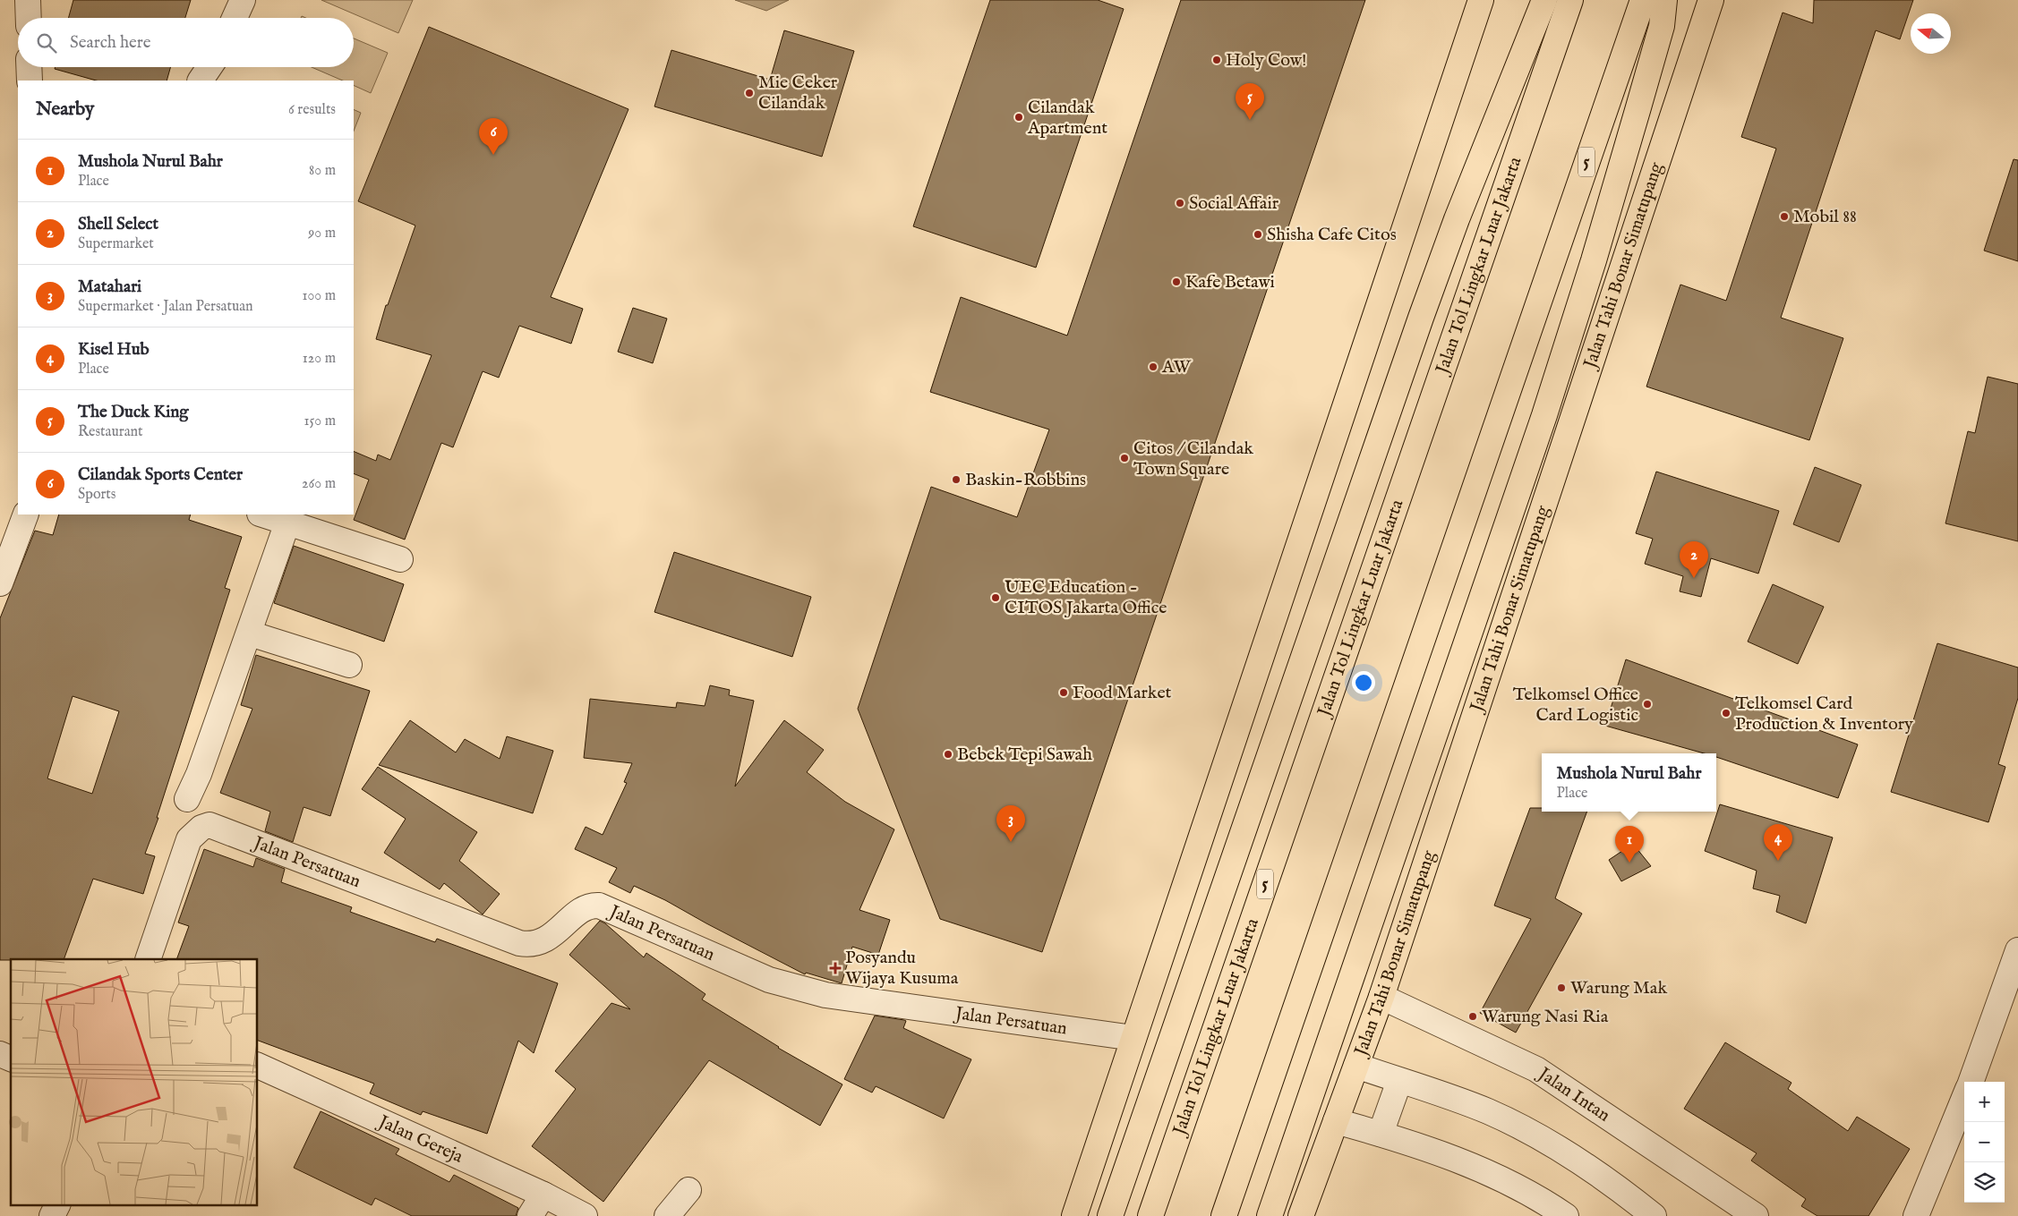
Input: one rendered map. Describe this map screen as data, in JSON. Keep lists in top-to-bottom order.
{
  "streets": {
    "highway": ["5", "Jalan Tol Lingkar Luar Jakarta", "Jalan Tahi Bonar Simatupang"],
    "street": ["Jalan Persatuan", "Jalan Intan", "Jalan Gereja"]
  },
  "crossings": [
    ["Jalan Tahi Bonar Simatupang", "Jalan Intan"]
  ],
  "places": {
    "other": [
      "Holy Cow!",
      "Mie Ceker Cilandak",
      "Cilandak Apartment",
      "Social Affair",
      "Mobil 88",
      "Shisha Cafe Citos",
      "Kafe Betawi",
      "AW",
      "Citos / Cilandak Town Square",
      "Baskin-Robbins",
      "UEC Education - CITOS Jakarta Office",
      "Food Market",
      "Telkomsel Office Card Logistic",
      "Telkomsel Card Production & Inventory",
      "Bebek Tepi Sawah",
      "Warung Mak",
      "Warung Nasi Ria"
    ],
    "health": ["Posyandu Wijaya Kusuma"]
  },
  "north": "left",
  "page": {
    "search": "Search here",
    "heading": ["Nearby", "6 results"],
    "pins": [
      "5",
      "6",
      "2",
      "3",
      "4",
      "1"
    ],
    "list": [
      {
        "mark": "1",
        "name": "Mushola Nurul Bahr",
        "note": "Place",
        "value": "80 m"
      },
      {
        "mark": "2",
        "name": "Shell Select",
        "note": "Supermarket",
        "value": "90 m"
      },
      {
        "mark": "3",
        "name": "Matahari",
        "note": "Supermarket · Jalan Persatuan",
        "value": "100 m"
      },
      {
        "mark": "4",
        "name": "Kisel Hub",
        "note": "Place",
        "value": "120 m"
      },
      {
        "mark": "5",
        "name": "The Duck King",
        "note": "Restaurant",
        "value": "150 m"
      },
      {
        "mark": "6",
        "name": "Cilandak Sports Center",
        "note": "Sports",
        "value": "260 m"
      }
    ],
    "popup": ["Mushola Nurul Bahr", "Place"],
    "map_buttons": ["+", "−"]
  }
}
